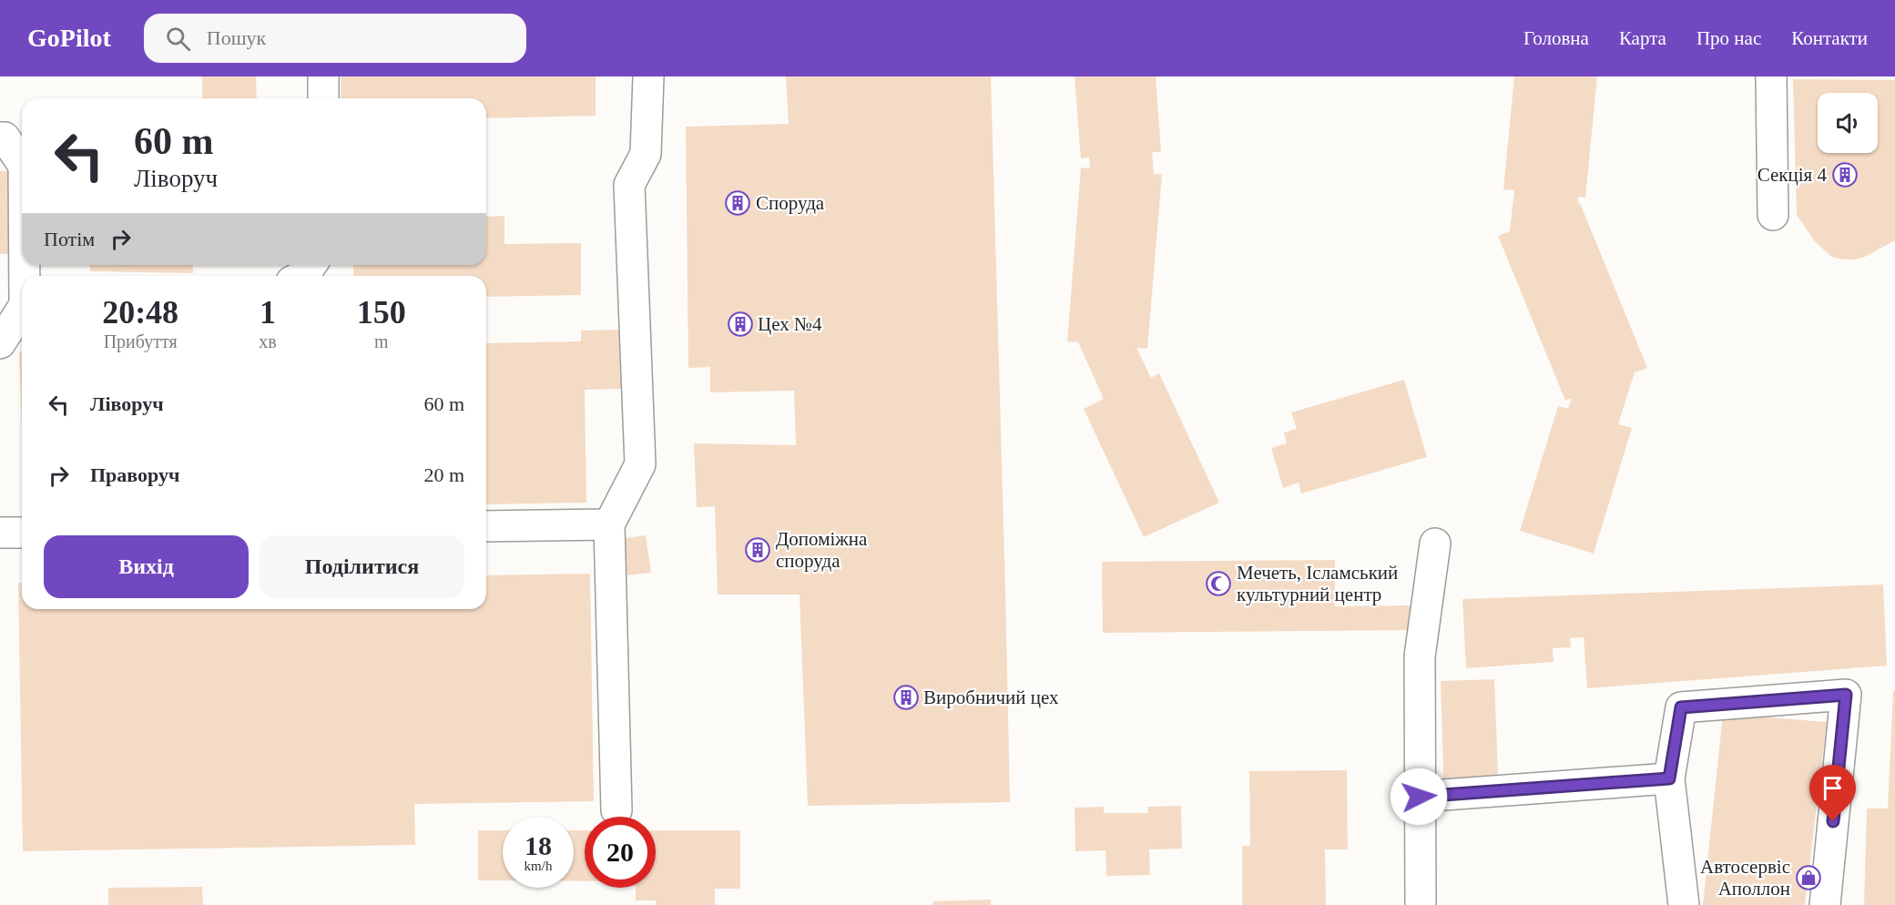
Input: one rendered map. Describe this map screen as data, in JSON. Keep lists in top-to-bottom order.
{
  "places": {
    "building": [
      "Секція 4",
      "Споруда",
      "Цех №4",
      "Допоміжна споруда",
      "Виробничий цех"
    ],
    "mosque": ["Мечеть, Ісламський культурний центр"],
    "shop": ["Автосервіс Аполлон"]
  },
  "page": {
    "header": "GoPilot",
    "search": "Пошук",
    "nav": [
      "Головна",
      "Карта",
      "Про нас",
      "Контакти"
    ],
    "turn": ["60 m", "Ліворуч"],
    "then": "Потім",
    "eta": [
      "20:48",
      "Прибуття",
      "1",
      "хв",
      "150",
      "m"
    ],
    "list": [
      {
        "name": "Ліворуч",
        "value": "60 m"
      },
      {
        "name": "Праворуч",
        "value": "20 m"
      }
    ],
    "buttons": ["Вихід", "Поділитися"],
    "speed": "18 km/h",
    "limit": "20"
  }
}
